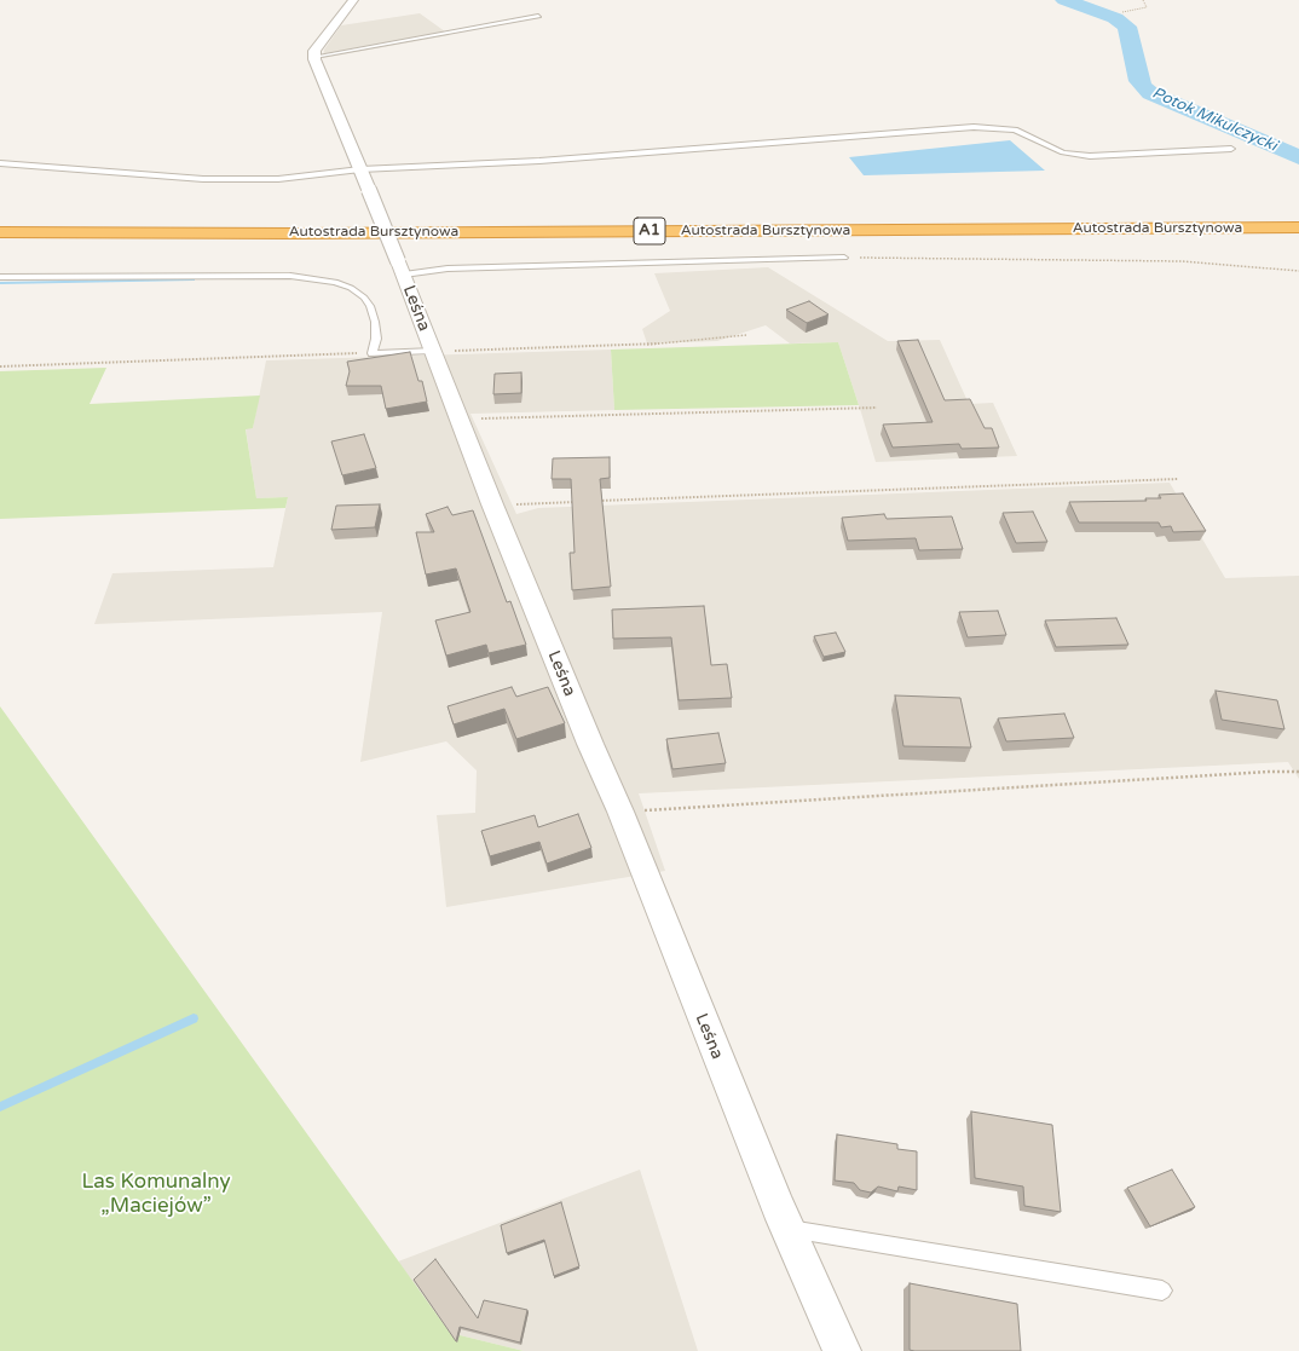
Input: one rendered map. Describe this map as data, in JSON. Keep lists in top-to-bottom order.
{
  "streets": {
    "highway": ["Autostrada Bursztynowa", "A1"],
    "street": ["Leśna"]
  },
  "water": ["Potok Mikulczycki"],
  "parks": ["Las Komunalny „Maciejów”"]
}
